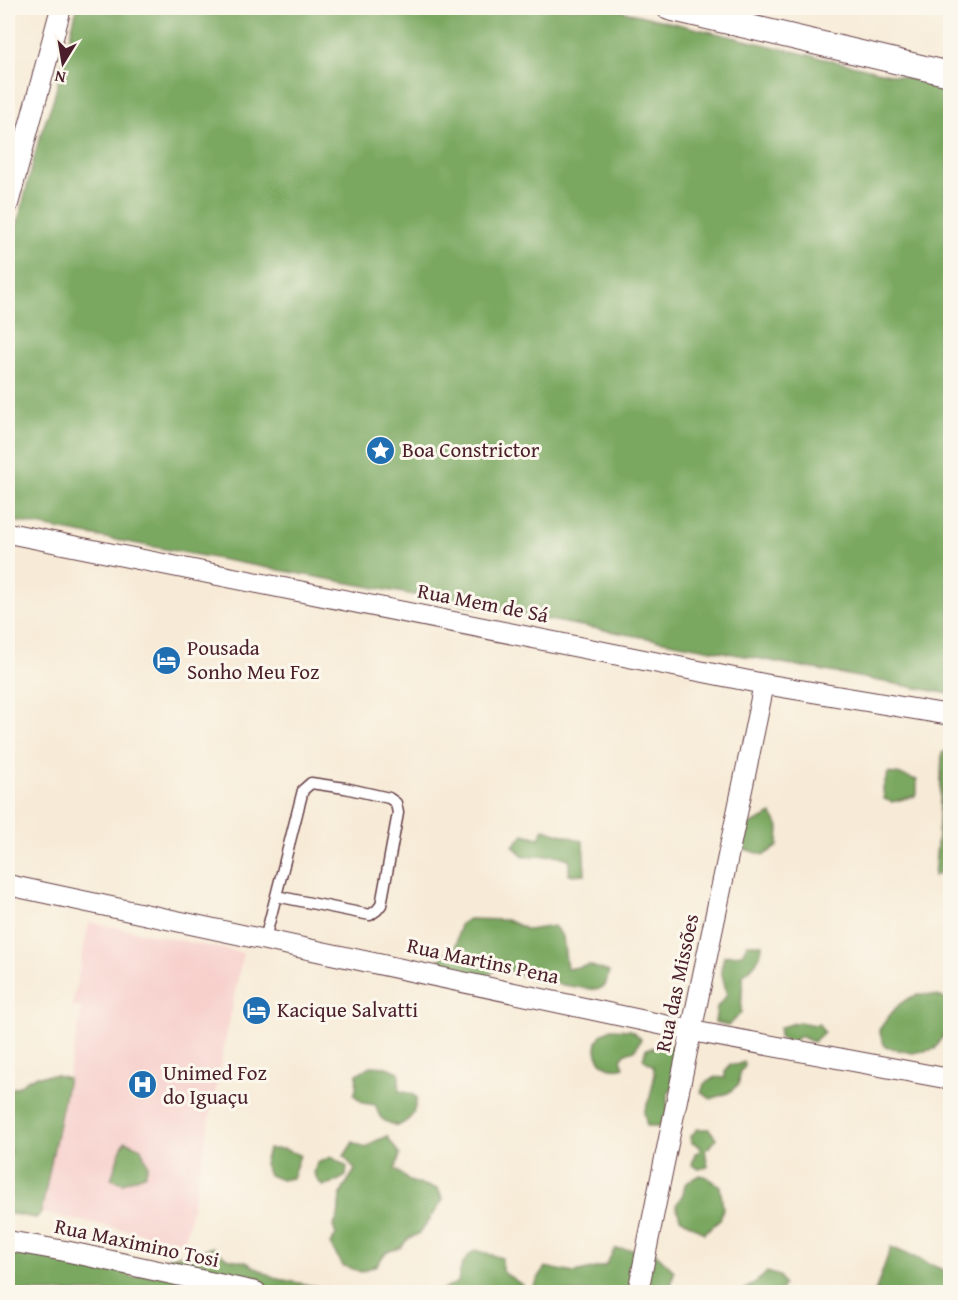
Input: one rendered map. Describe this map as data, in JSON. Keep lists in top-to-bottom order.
{
  "streets": {
    "street": [
      "Rua Mem de Sá",
      "Rua Martins Pena",
      "Rua das Missões",
      "Rua Maximino Tosi"
    ]
  },
  "crossings": [
    ["Rua Mem de Sá", "Rua das Missões"],
    ["Rua Martins Pena", "Rua das Missões"]
  ],
  "places": {
    "place": ["Boa Constrictor"],
    "hotel": ["Pousada Sonho Meu Foz", "Kacique Salvatti"],
    "hospital": ["Unimed Foz do Iguaçu"]
  },
  "north": "bottom"
}
